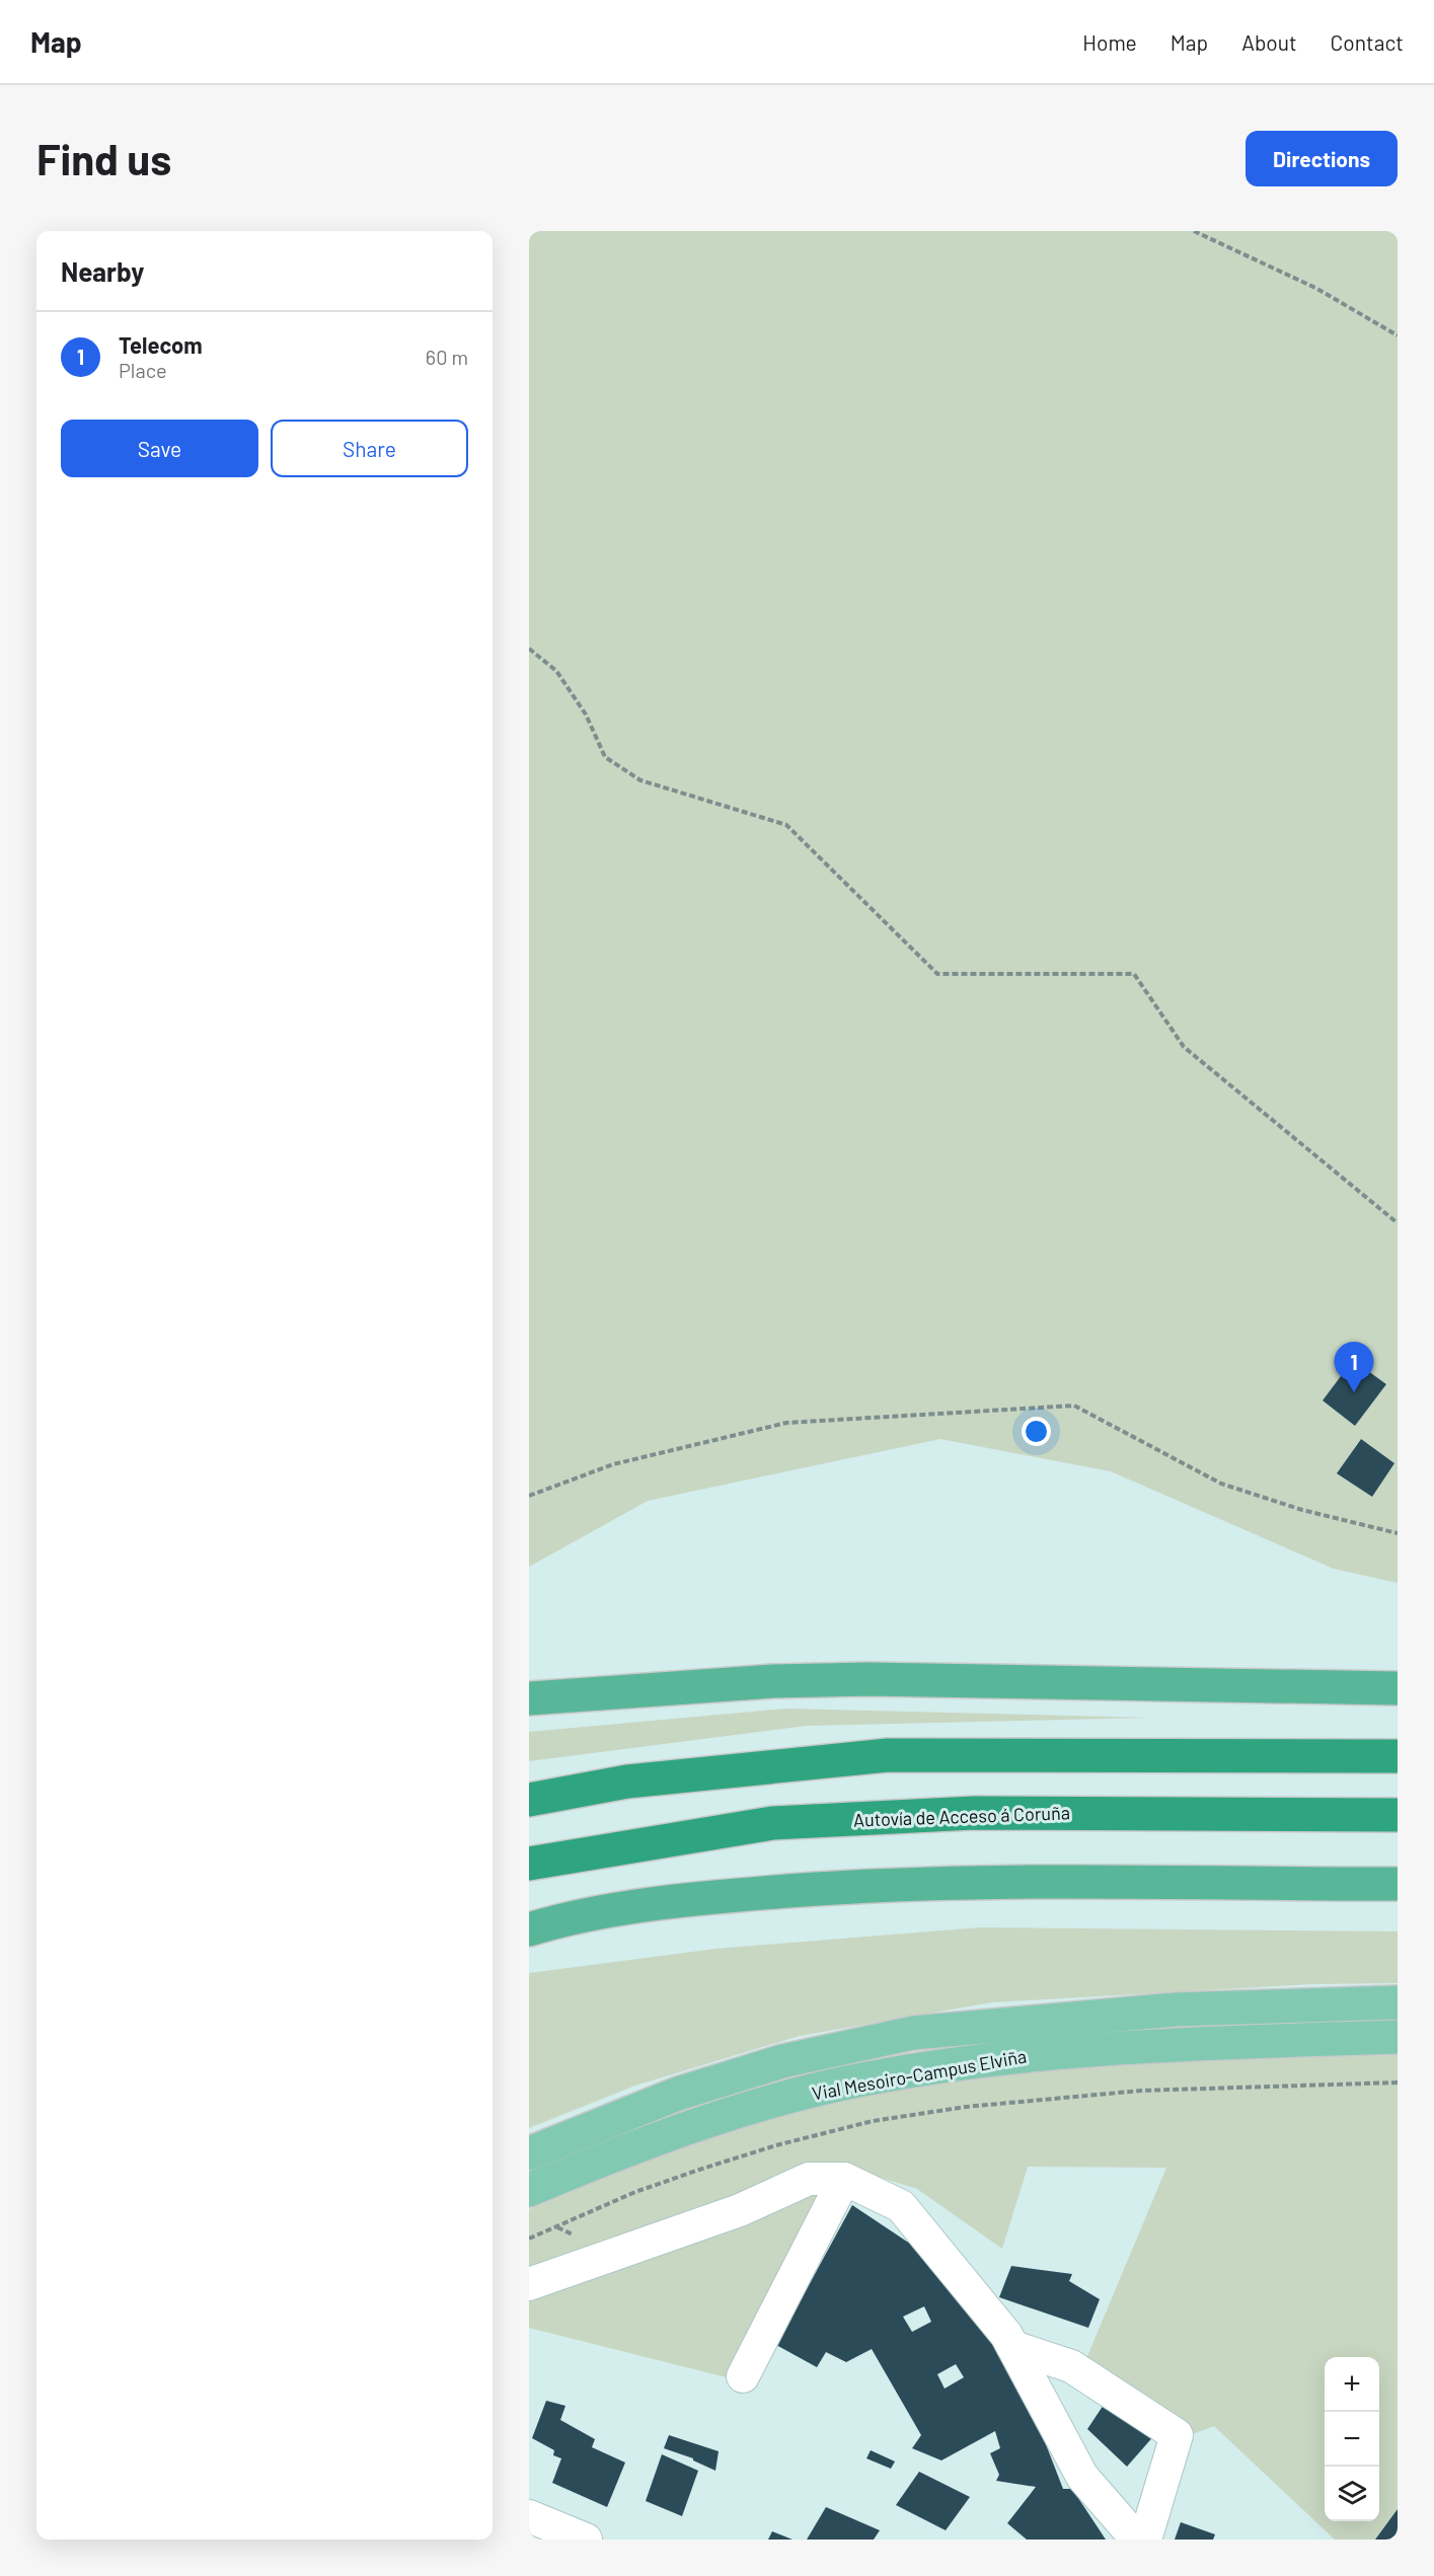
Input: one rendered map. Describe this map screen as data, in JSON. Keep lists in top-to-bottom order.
{
  "streets": {
    "highway": ["Autovía de Acceso á Coruña"],
    "main road": ["Vial Mesoiro-Campus Elviña"]
  },
  "page": {
    "header": "Map",
    "nav": [
      "Home",
      "Map",
      "About",
      "Contact"
    ],
    "buttons": [
      "Directions",
      ["Save", "Share"]
    ],
    "title": "Find us",
    "heading": "Nearby",
    "list": [
      {
        "mark": "1",
        "name": "Telecom",
        "note": "Place",
        "value": "60 m"
      }
    ],
    "pins": "1",
    "map_buttons": ["+", "−"]
  }
}
